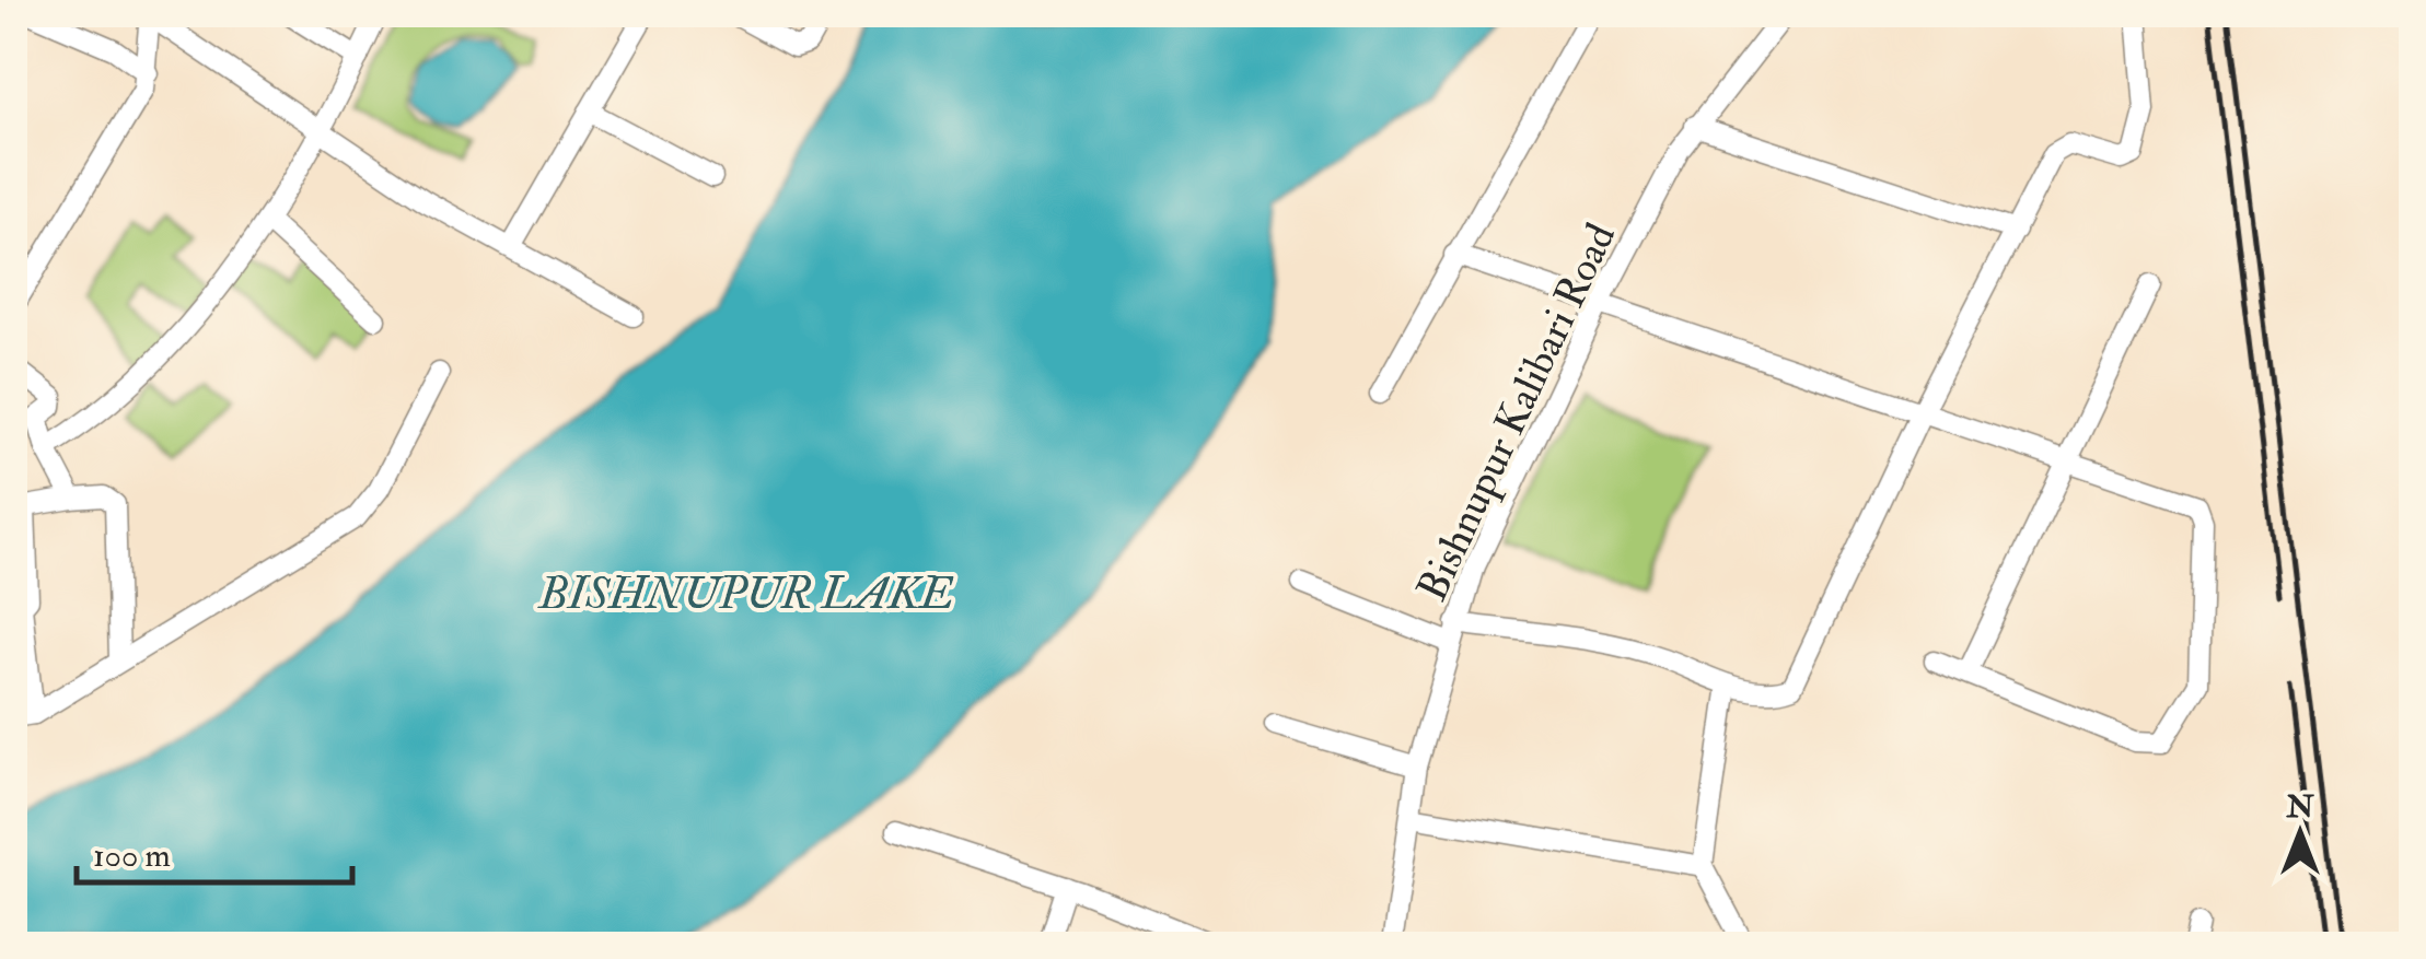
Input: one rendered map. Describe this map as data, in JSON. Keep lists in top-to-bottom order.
{
  "streets": {
    "street": ["Bishnupur Kalibari Road"]
  },
  "water": ["BISHNUPUR LAKE"],
  "scale_bar": "100 m",
  "north": "top"
}
